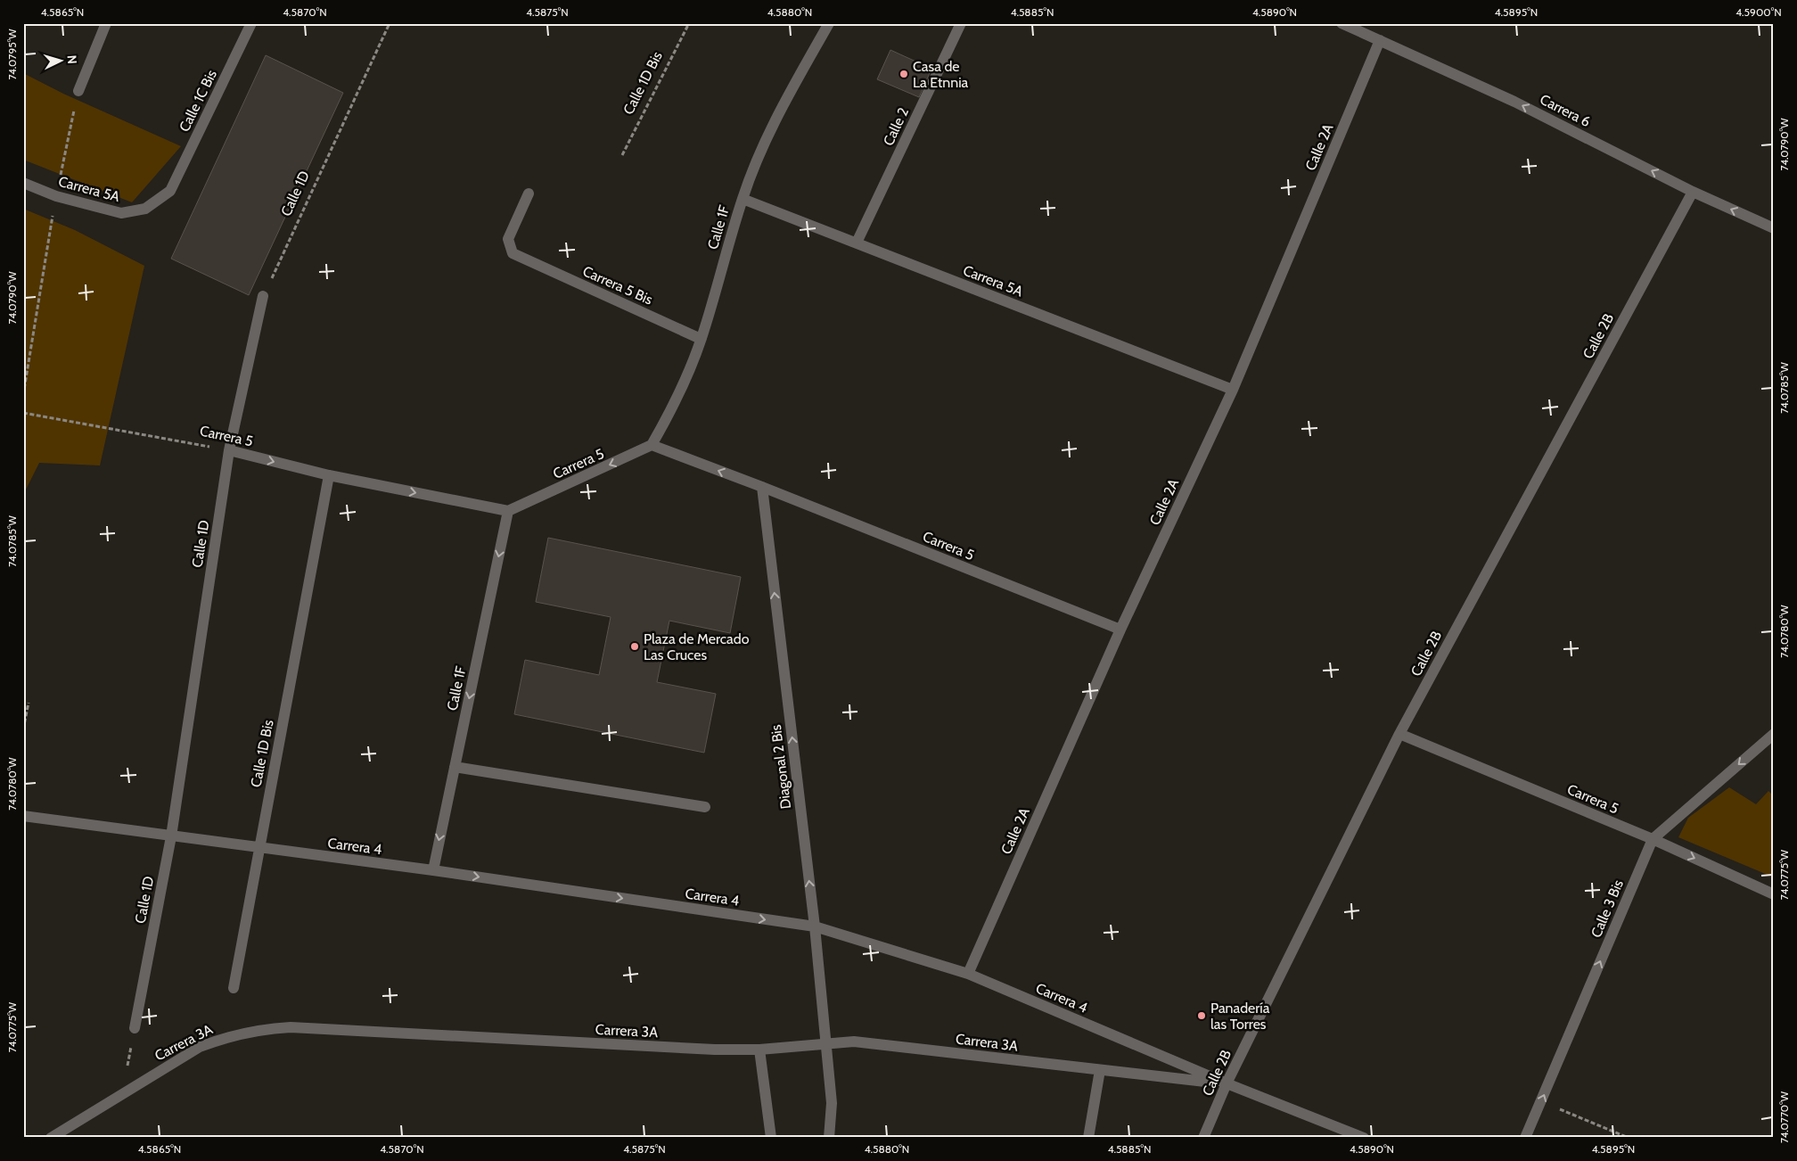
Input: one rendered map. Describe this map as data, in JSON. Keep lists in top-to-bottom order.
{
  "streets": {
    "street": [
      "Calle 1D Bis",
      "Calle 1C Bis",
      "Carrera 6",
      "Calle 2",
      "Calle 2A",
      "Carrera 5A",
      "Calle 1D",
      "Calle 1F",
      "Carrera 5 Bis",
      "Calle 2B",
      "Carrera 5",
      "Diagonal 2 Bis",
      "Carrera 4",
      "Calle 3 Bis",
      "Carrera 3A"
    ]
  },
  "crossings": [
    ["Calle 1D Bis", "Carrera 5"],
    ["Calle 1D Bis", "Carrera 4"],
    ["Calle 1C Bis", "Carrera 5A"],
    ["Carrera 6", "Calle 2A"],
    ["Carrera 6", "Calle 2B"],
    ["Calle 2", "Carrera 5A"],
    ["Calle 2A", "Carrera 5A"],
    ["Calle 2A", "Carrera 5"],
    ["Calle 2A", "Carrera 4"],
    ["Carrera 5A", "Calle 1F"],
    ["Calle 1D", "Carrera 5"],
    ["Calle 1D", "Carrera 4"],
    ["Calle 1F", "Carrera 5 Bis"],
    ["Calle 1F", "Carrera 5"],
    ["Calle 1F", "Carrera 4"],
    ["Calle 2B", "Carrera 5"],
    ["Calle 2B", "Carrera 4"],
    ["Calle 2B", "Carrera 3A"],
    ["Carrera 5", "Diagonal 2 Bis"],
    ["Carrera 5", "Calle 3 Bis"],
    ["Diagonal 2 Bis", "Carrera 4"],
    ["Diagonal 2 Bis", "Carrera 3A"],
    ["Carrera 4", "Carrera 3A"]
  ],
  "one_way": ["Carrera 6", "Calle 1F", "Diagonal 2 Bis"],
  "places": ["Casa de La Etnnia", "Plaza de Mercado Las Cruces", "Panadería las Torres"],
  "north": "right",
  "coordinates": [
    "4.5865°N",
    "4.5870°N",
    "4.5875°N",
    "4.5880°N",
    "4.5885°N",
    "4.5890°N",
    "4.5895°N",
    "4.5900°N",
    "74.0795°W",
    "74.0790°W",
    "74.0785°W",
    "74.0780°W",
    "74.0775°W",
    "74.0770°W"
  ]
}
